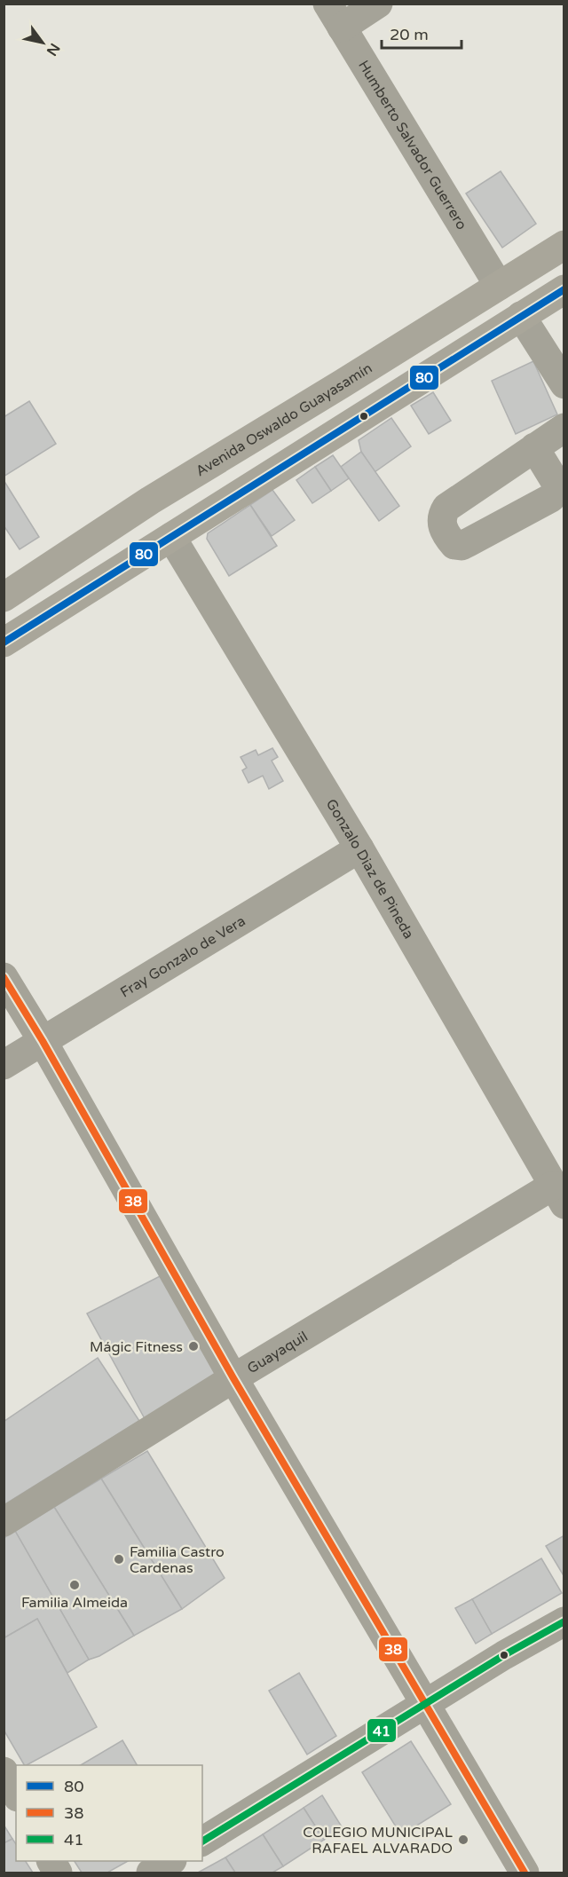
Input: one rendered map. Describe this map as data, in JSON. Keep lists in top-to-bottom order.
{
  "streets": {
    "main road": ["Avenida Oswaldo Guayasamín"],
    "street": [
      "Humberto Salvador Guerrero",
      "Gonzalo Diaz de Pineda",
      "Fray Gonzalo de Vera",
      "Guayaquil"
    ]
  },
  "crossings": [
    ["Humberto Salvador Guerrero", "Avenida Oswaldo Guayasamín"],
    ["Gonzalo Diaz de Pineda", "Fray Gonzalo de Vera"],
    ["Gonzalo Diaz de Pineda", "Guayaquil"]
  ],
  "places": [
    "Mágic Fitness",
    "Familia Castro Cardenas",
    "Familia Almeida",
    "COLEGIO MUNICIPAL RAFAEL ALVARADO"
  ],
  "lines": ["transit line 80", "transit line 38", "transit line 41"],
  "legend": ["80", "38", "41"],
  "scale_bar": "20 m",
  "north": "bottom right"
}
